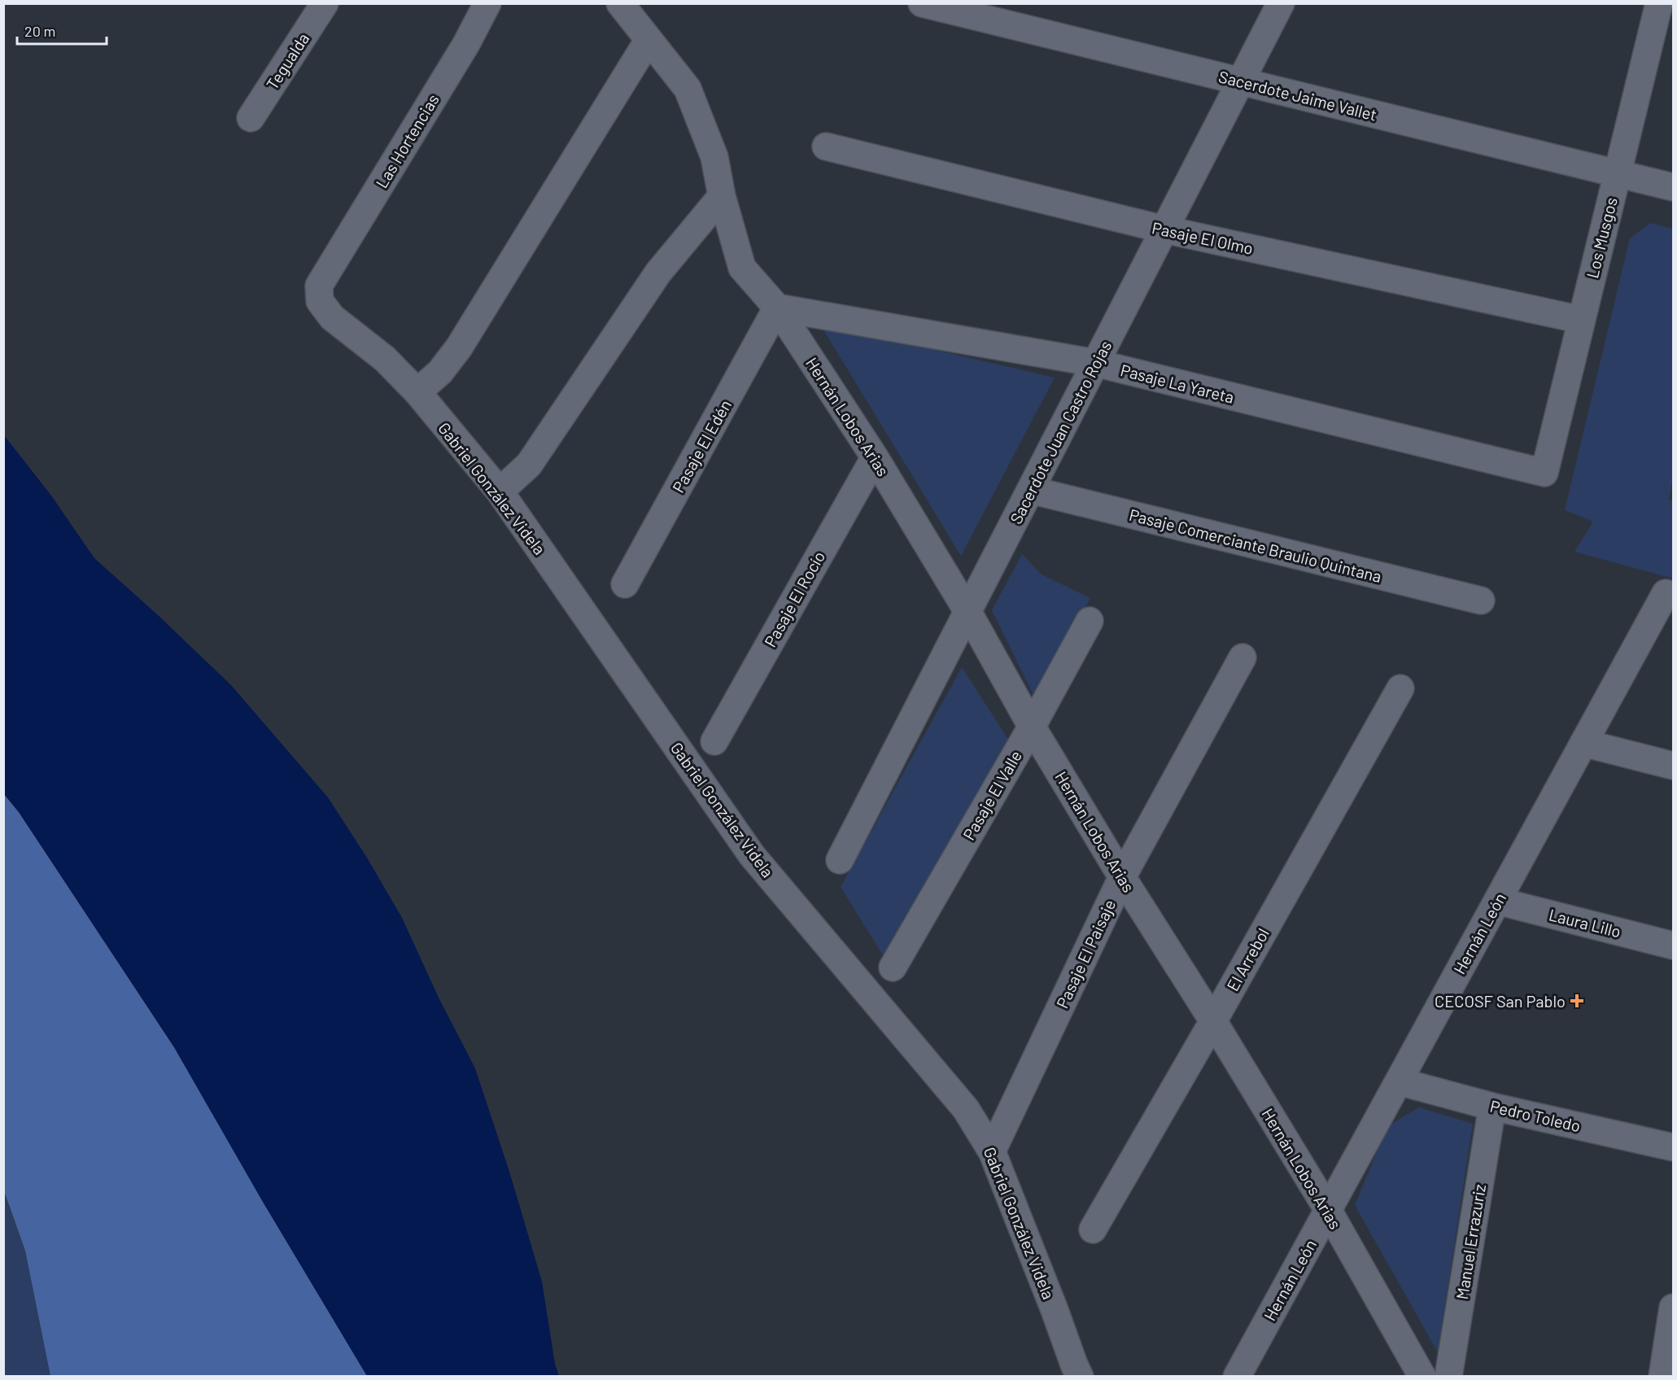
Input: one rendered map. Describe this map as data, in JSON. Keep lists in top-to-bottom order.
{
  "streets": {
    "street": [
      "Tegualda",
      "Sacerdote Jaime Vallet",
      "Las Hortencias",
      "Pasaje El Olmo",
      "Los Musgos",
      "Pasaje La Yareta",
      "Hernán Lobos Arias",
      "Sacerdote Juan Castro Rojas",
      "Pasaje El Edén",
      "Gabriel González Videla",
      "Pasaje Comerciante Braulio Quintana",
      "Pasaje El Rocío",
      "Pasaje El Valle",
      "Laura Lillo",
      "Hernán León",
      "Pasaje El Paisaje",
      "El Arrebol",
      "Pedro Toledo",
      "Manuel Errazuriz"
    ]
  },
  "crossings": [
    ["Sacerdote Jaime Vallet", "Los Musgos"],
    ["Sacerdote Jaime Vallet", "Sacerdote Juan Castro Rojas"],
    ["Las Hortencias", "Gabriel González Videla"],
    ["Pasaje El Olmo", "Los Musgos"],
    ["Pasaje El Olmo", "Sacerdote Juan Castro Rojas"],
    ["Los Musgos", "Pasaje La Yareta"],
    ["Pasaje La Yareta", "Hernán Lobos Arias"],
    ["Pasaje La Yareta", "Sacerdote Juan Castro Rojas"],
    ["Pasaje La Yareta", "Pasaje El Edén"],
    ["Hernán Lobos Arias", "Sacerdote Juan Castro Rojas"],
    ["Hernán Lobos Arias", "Pasaje El Edén"],
    ["Hernán Lobos Arias", "Pasaje El Rocío"],
    ["Hernán Lobos Arias", "Pasaje El Valle"],
    ["Hernán Lobos Arias", "Hernán León"],
    ["Hernán Lobos Arias", "Pasaje El Paisaje"],
    ["Hernán Lobos Arias", "El Arrebol"],
    ["Sacerdote Juan Castro Rojas", "Pasaje Comerciante Braulio Quintana"],
    ["Gabriel González Videla", "Pasaje El Paisaje"],
    ["Laura Lillo", "Hernán León"],
    ["Hernán León", "Pedro Toledo"],
    ["Pedro Toledo", "Manuel Errazuriz"]
  ],
  "places": {
    "health": ["CECOSF San Pablo"]
  },
  "scale_bar": "20 m"
}
